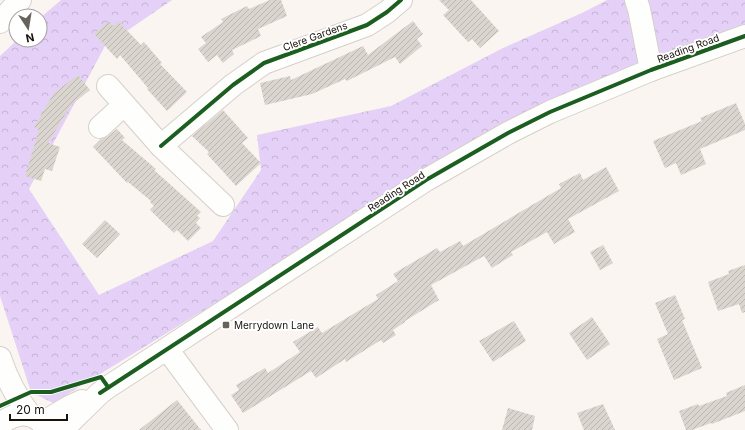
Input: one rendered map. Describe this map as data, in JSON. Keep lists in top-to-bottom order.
{
  "streets": {
    "main road": ["Clere Gardens", "Reading Road"]
  },
  "places": {
    "transit": ["Merrydown Lane"]
  },
  "scale_bar": "20 m",
  "north": "bottom"
}
